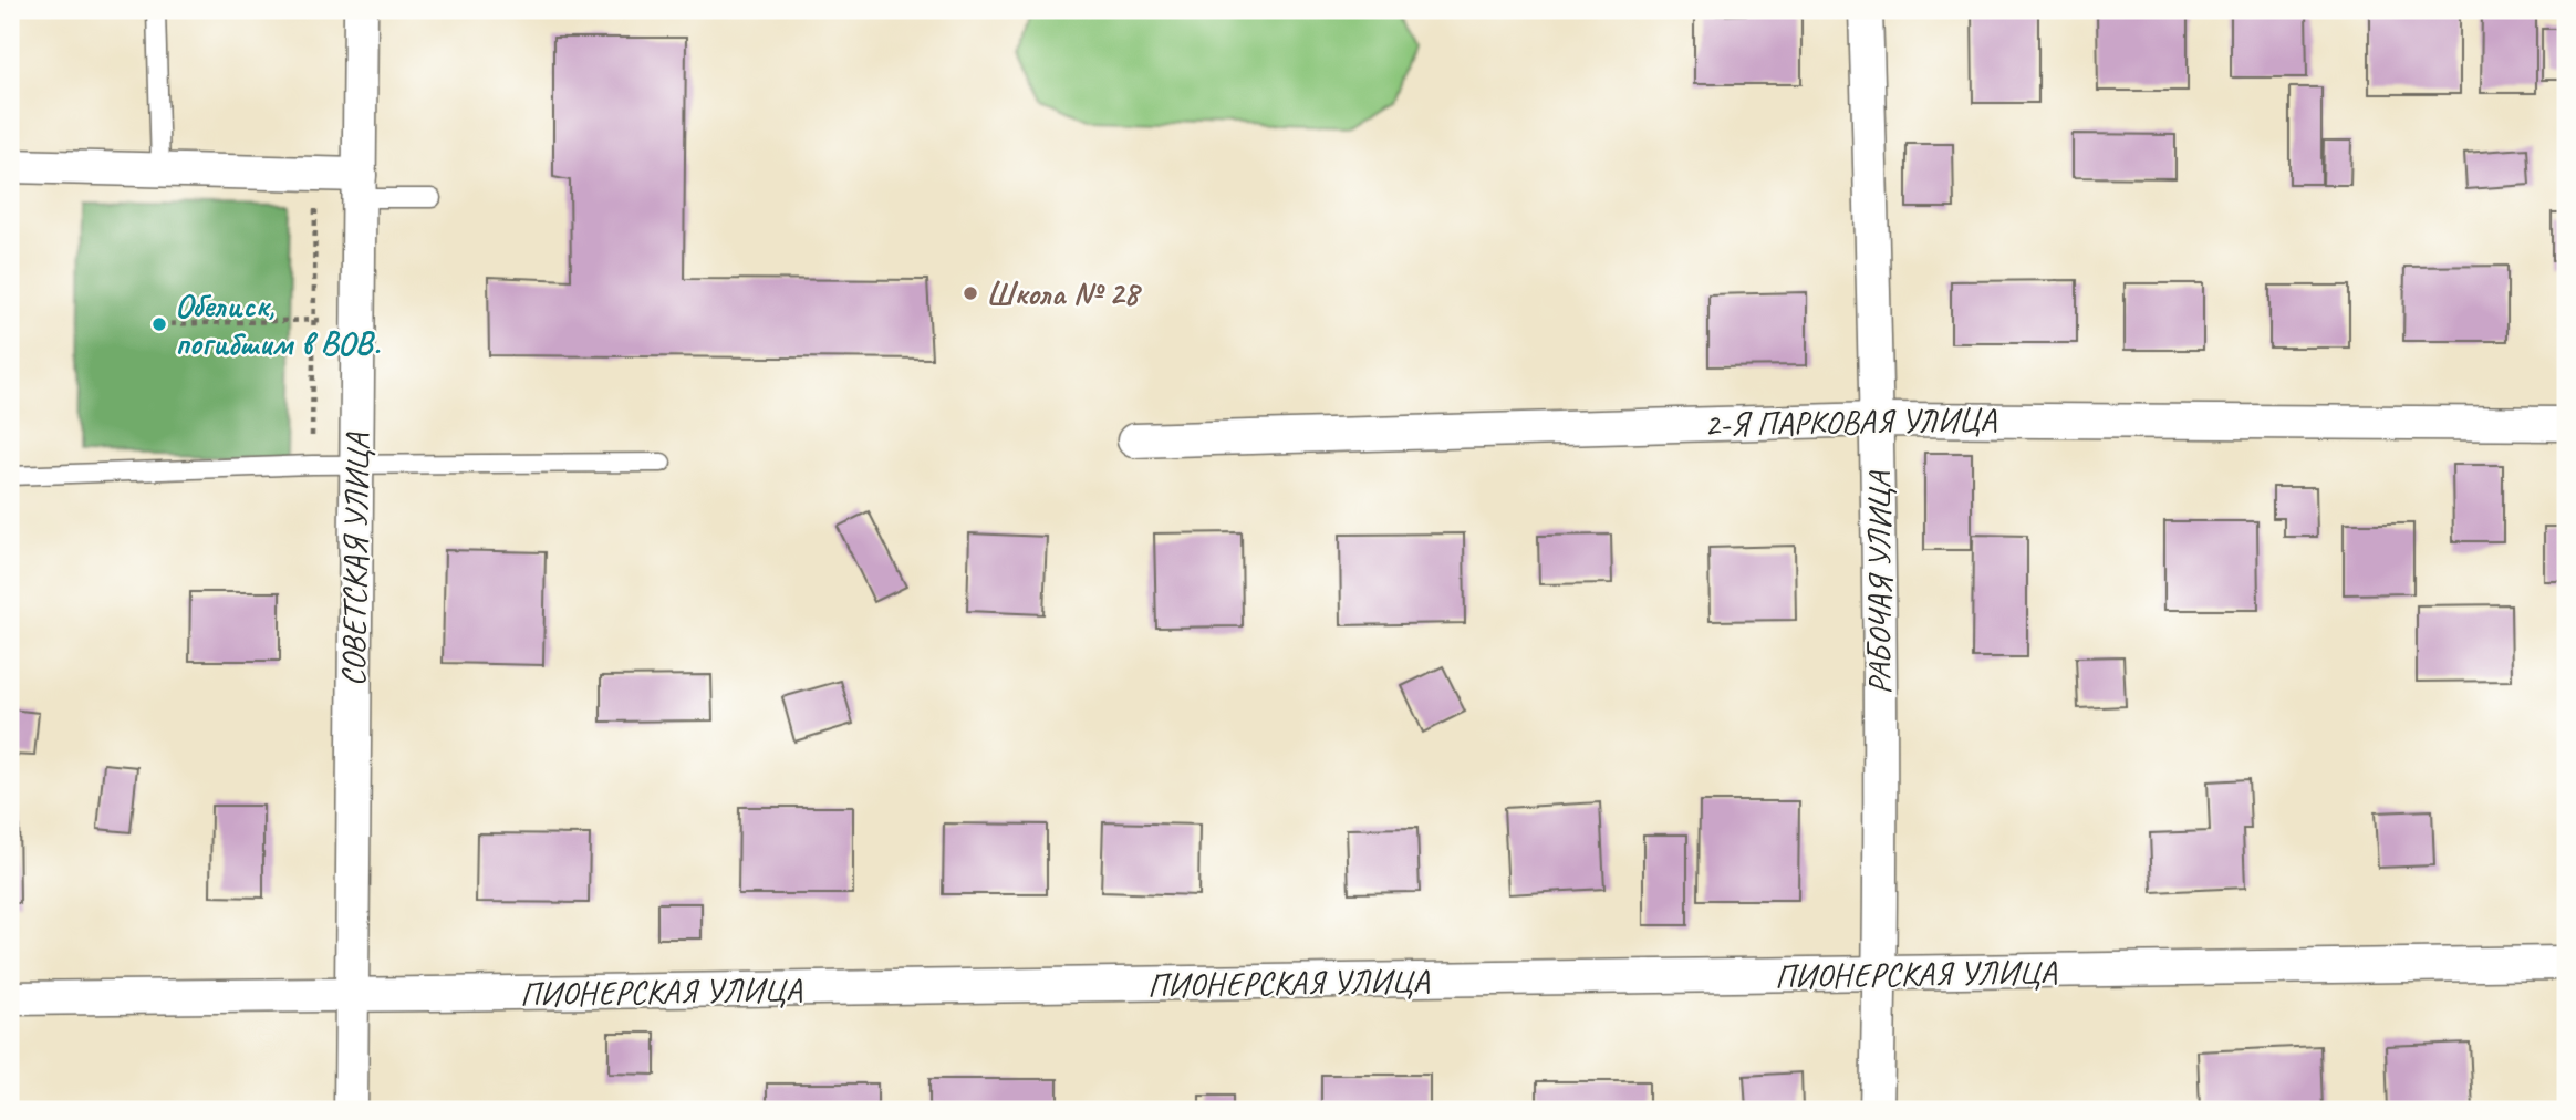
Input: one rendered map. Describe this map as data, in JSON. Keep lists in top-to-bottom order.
{
  "streets": {
    "street": [
      "2-Я ПАРКОВАЯ УЛИЦА",
      "СОВЕТСКАЯ УЛИЦА",
      "РАБОЧАЯ УЛИЦА",
      "ПИОНЕРСКАЯ УЛИЦА"
    ]
  },
  "crossings": [
    ["2-Я ПАРКОВАЯ УЛИЦА", "РАБОЧАЯ УЛИЦА"],
    ["СОВЕТСКАЯ УЛИЦА", "ПИОНЕРСКАЯ УЛИЦА"],
    ["РАБОЧАЯ УЛИЦА", "ПИОНЕРСКАЯ УЛИЦА"]
  ],
  "places": ["Школа № 28", "Обелиск, погибшим в ВОВ."]
}
